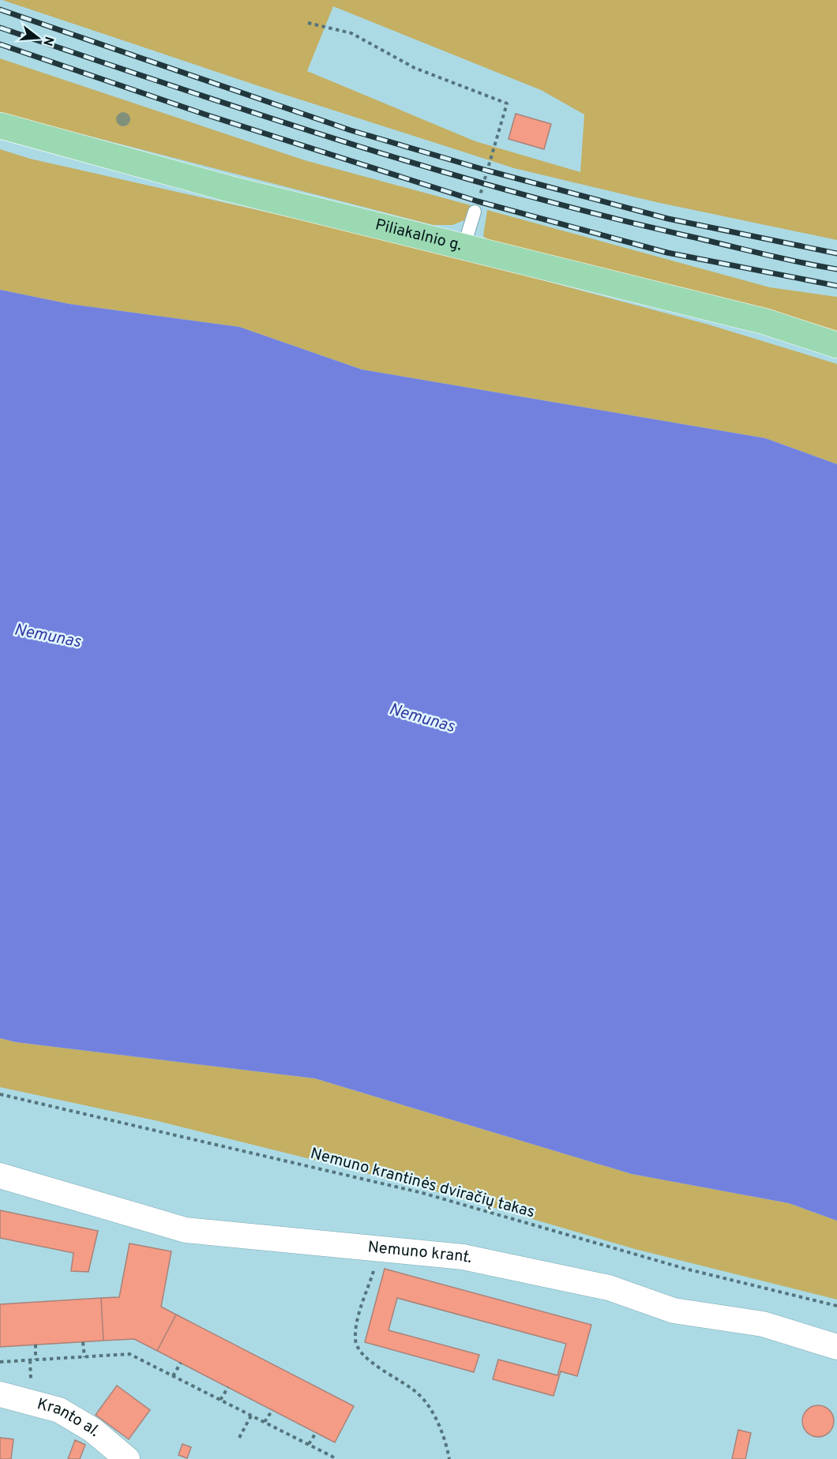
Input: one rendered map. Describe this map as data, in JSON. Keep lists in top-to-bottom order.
{
  "streets": {
    "main road": ["Piliakalnio g."],
    "street": ["Nemuno krant.", "Kranto al."],
    "path": ["Nemuno krantinės dviračių takas"]
  },
  "water": ["Nemunas"],
  "north": "right"
}
